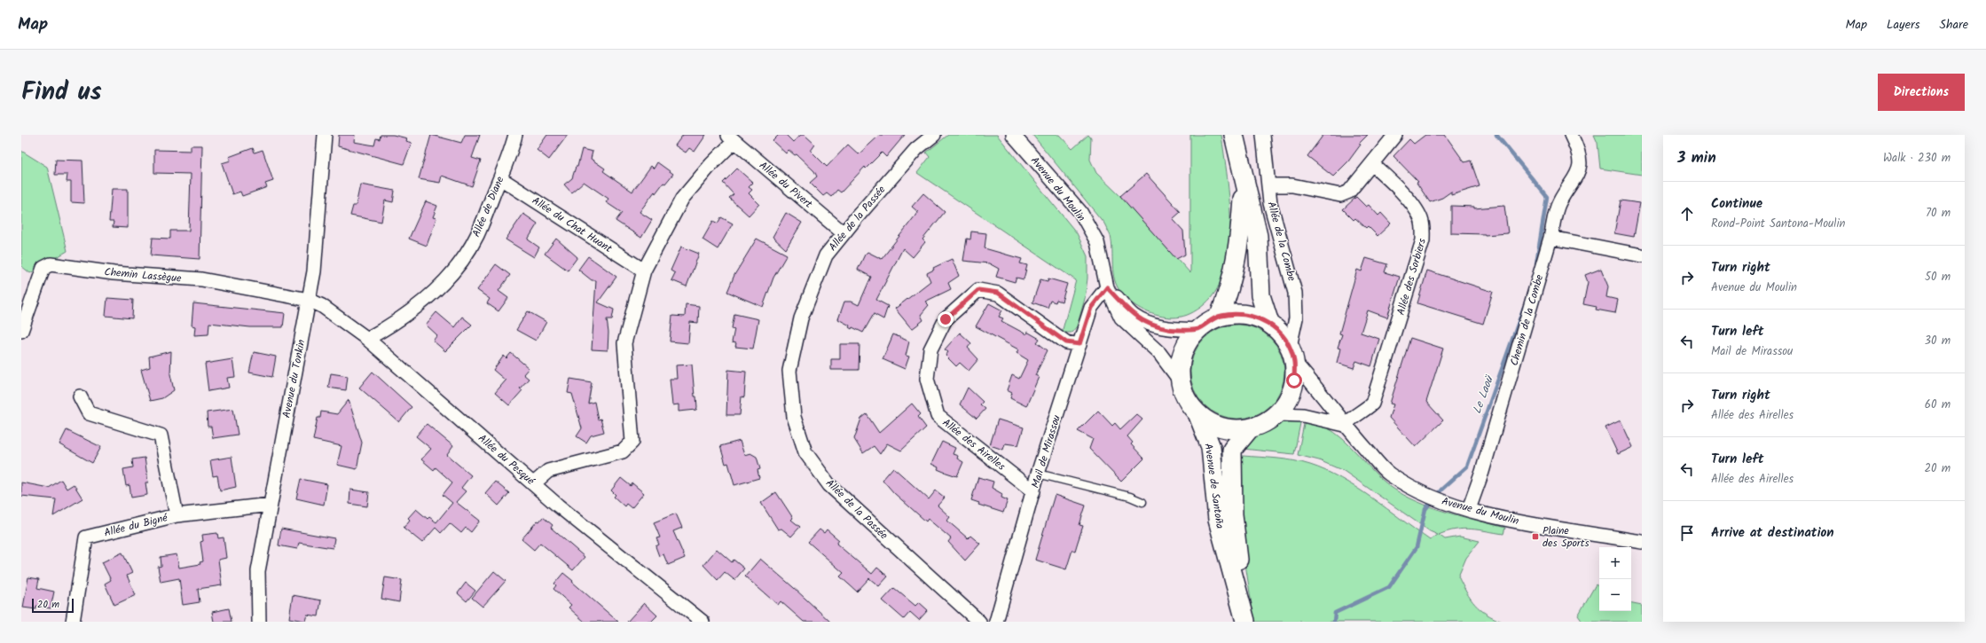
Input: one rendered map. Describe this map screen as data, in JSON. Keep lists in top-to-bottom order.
{
  "streets": {
    "main road": ["Avenue de Santoña"],
    "street": [
      "Allée du Pivert",
      "Avenue du Moulin",
      "Allée de Diane",
      "Allée de la Passée",
      "Allée du Chat Huant",
      "Allée de la Combe",
      "Chemin Lassègue",
      "Allée des Sorbiers",
      "Chemin de la Combe",
      "Avenue du Tonkin",
      "Allée des Airelles",
      "Mail de Mirassou",
      "Allée du Pesqué",
      "Allée du Bigné"
    ]
  },
  "crossings": [
    ["Allée du Pivert", "Allée de la Passée"],
    ["Avenue du Moulin", "Allée de la Combe"],
    ["Avenue du Moulin", "Allée des Sorbiers"],
    ["Avenue du Moulin", "Chemin de la Combe"],
    ["Avenue du Moulin", "Mail de Mirassou"],
    ["Avenue du Moulin", "Avenue de Santoña"],
    ["Allée de Diane", "Allée du Chat Huant"],
    ["Allée de Diane", "Allée du Pesqué"],
    ["Allée de la Combe", "Avenue de Santoña"],
    ["Chemin Lassègue", "Avenue du Tonkin"],
    ["Chemin Lassègue", "Allée du Pesqué"],
    ["Avenue du Tonkin", "Allée du Pesqué"],
    ["Avenue du Tonkin", "Allée du Bigné"],
    ["Allée des Airelles", "Mail de Mirassou"]
  ],
  "water": ["Le Laoü"],
  "places": {
    "transit": ["Plaine des Sports"]
  },
  "scale_bar": "20 m",
  "page": {
    "header": "Map",
    "nav": ["Map", "Layers", "Share"],
    "title": "Find us",
    "buttons": "Directions",
    "heading": ["3 min", "Walk · 230 m"],
    "list": [
      ["Continue", "Rond-Point Santona-Moulin", "70 m"],
      ["Turn right", "Avenue du Moulin", "50 m"],
      ["Turn left", "Mail de Mirassou", "30 m"],
      ["Turn right", "Allée des Airelles", "60 m"],
      ["Turn left", "Allée des Airelles", "20 m"],
      "Arrive at destination"
    ],
    "map_buttons": ["+", "−"],
    "scale": "20 m"
  }
}
